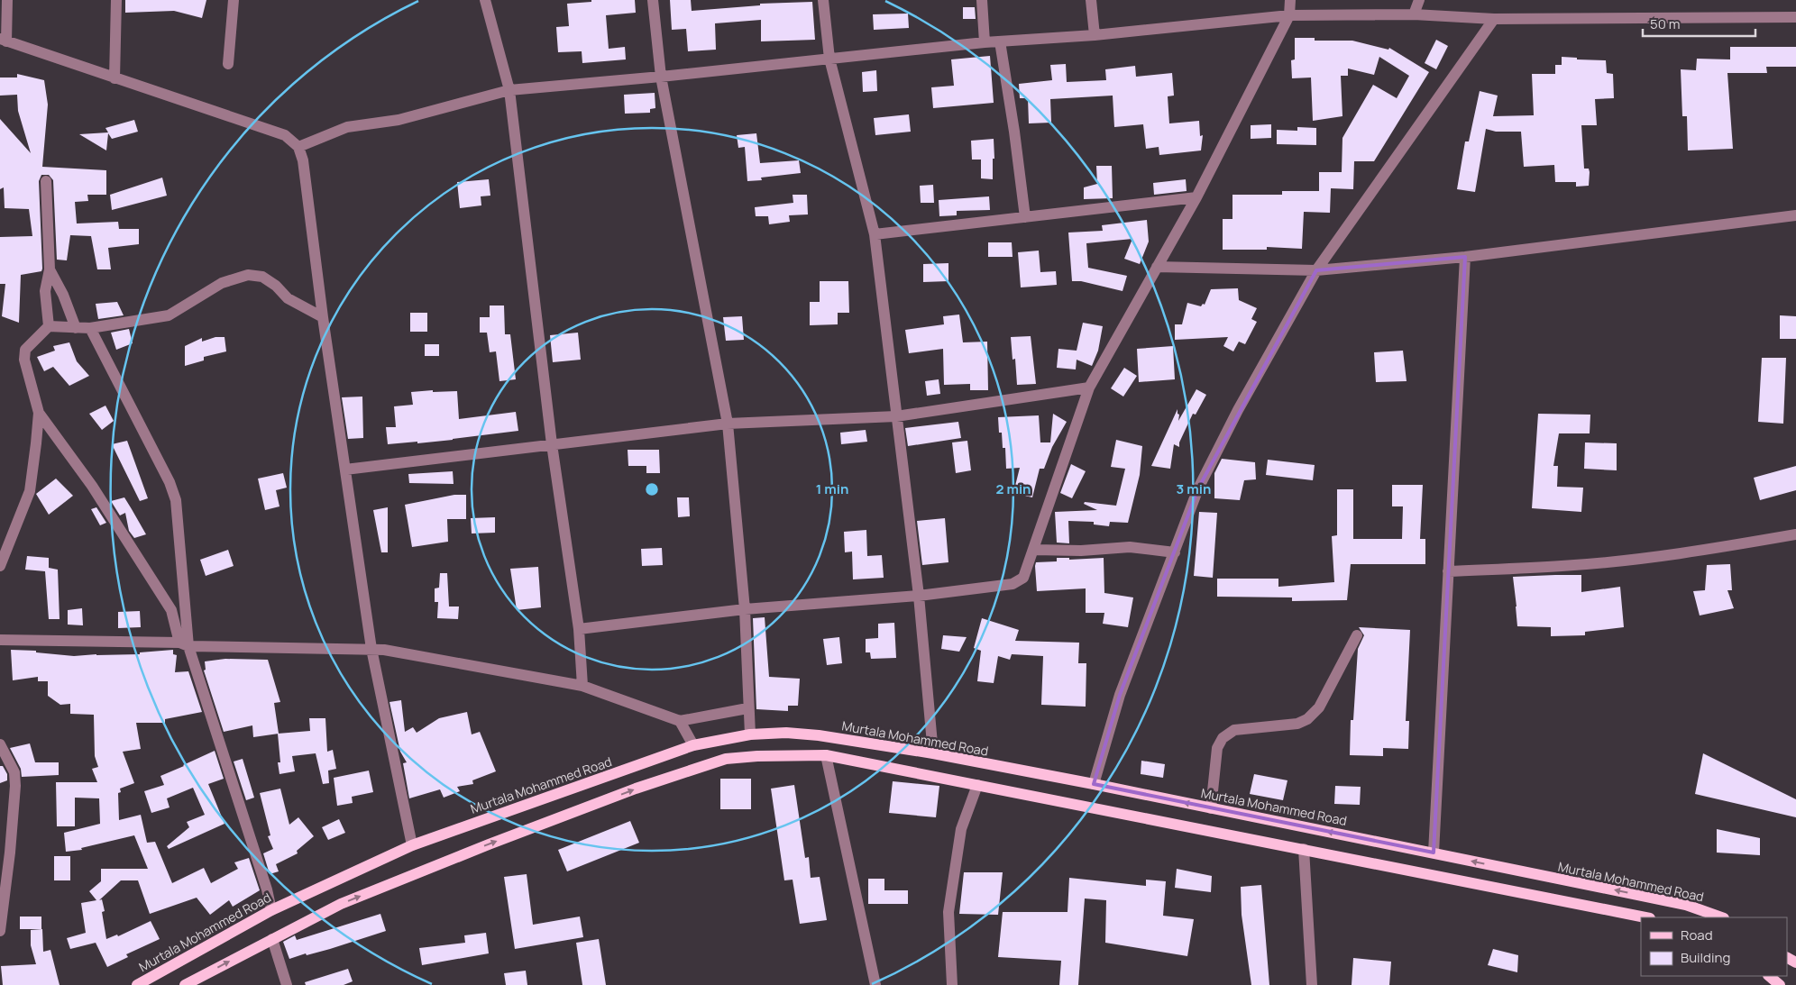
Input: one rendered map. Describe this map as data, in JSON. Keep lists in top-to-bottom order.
{
  "streets": {
    "main road": ["Murtala Mohammed Road"]
  },
  "legend": ["Road", "Building"],
  "scale_bar": "50 m",
  "rings": ["1 min", "2 min", "3 min"]
}
